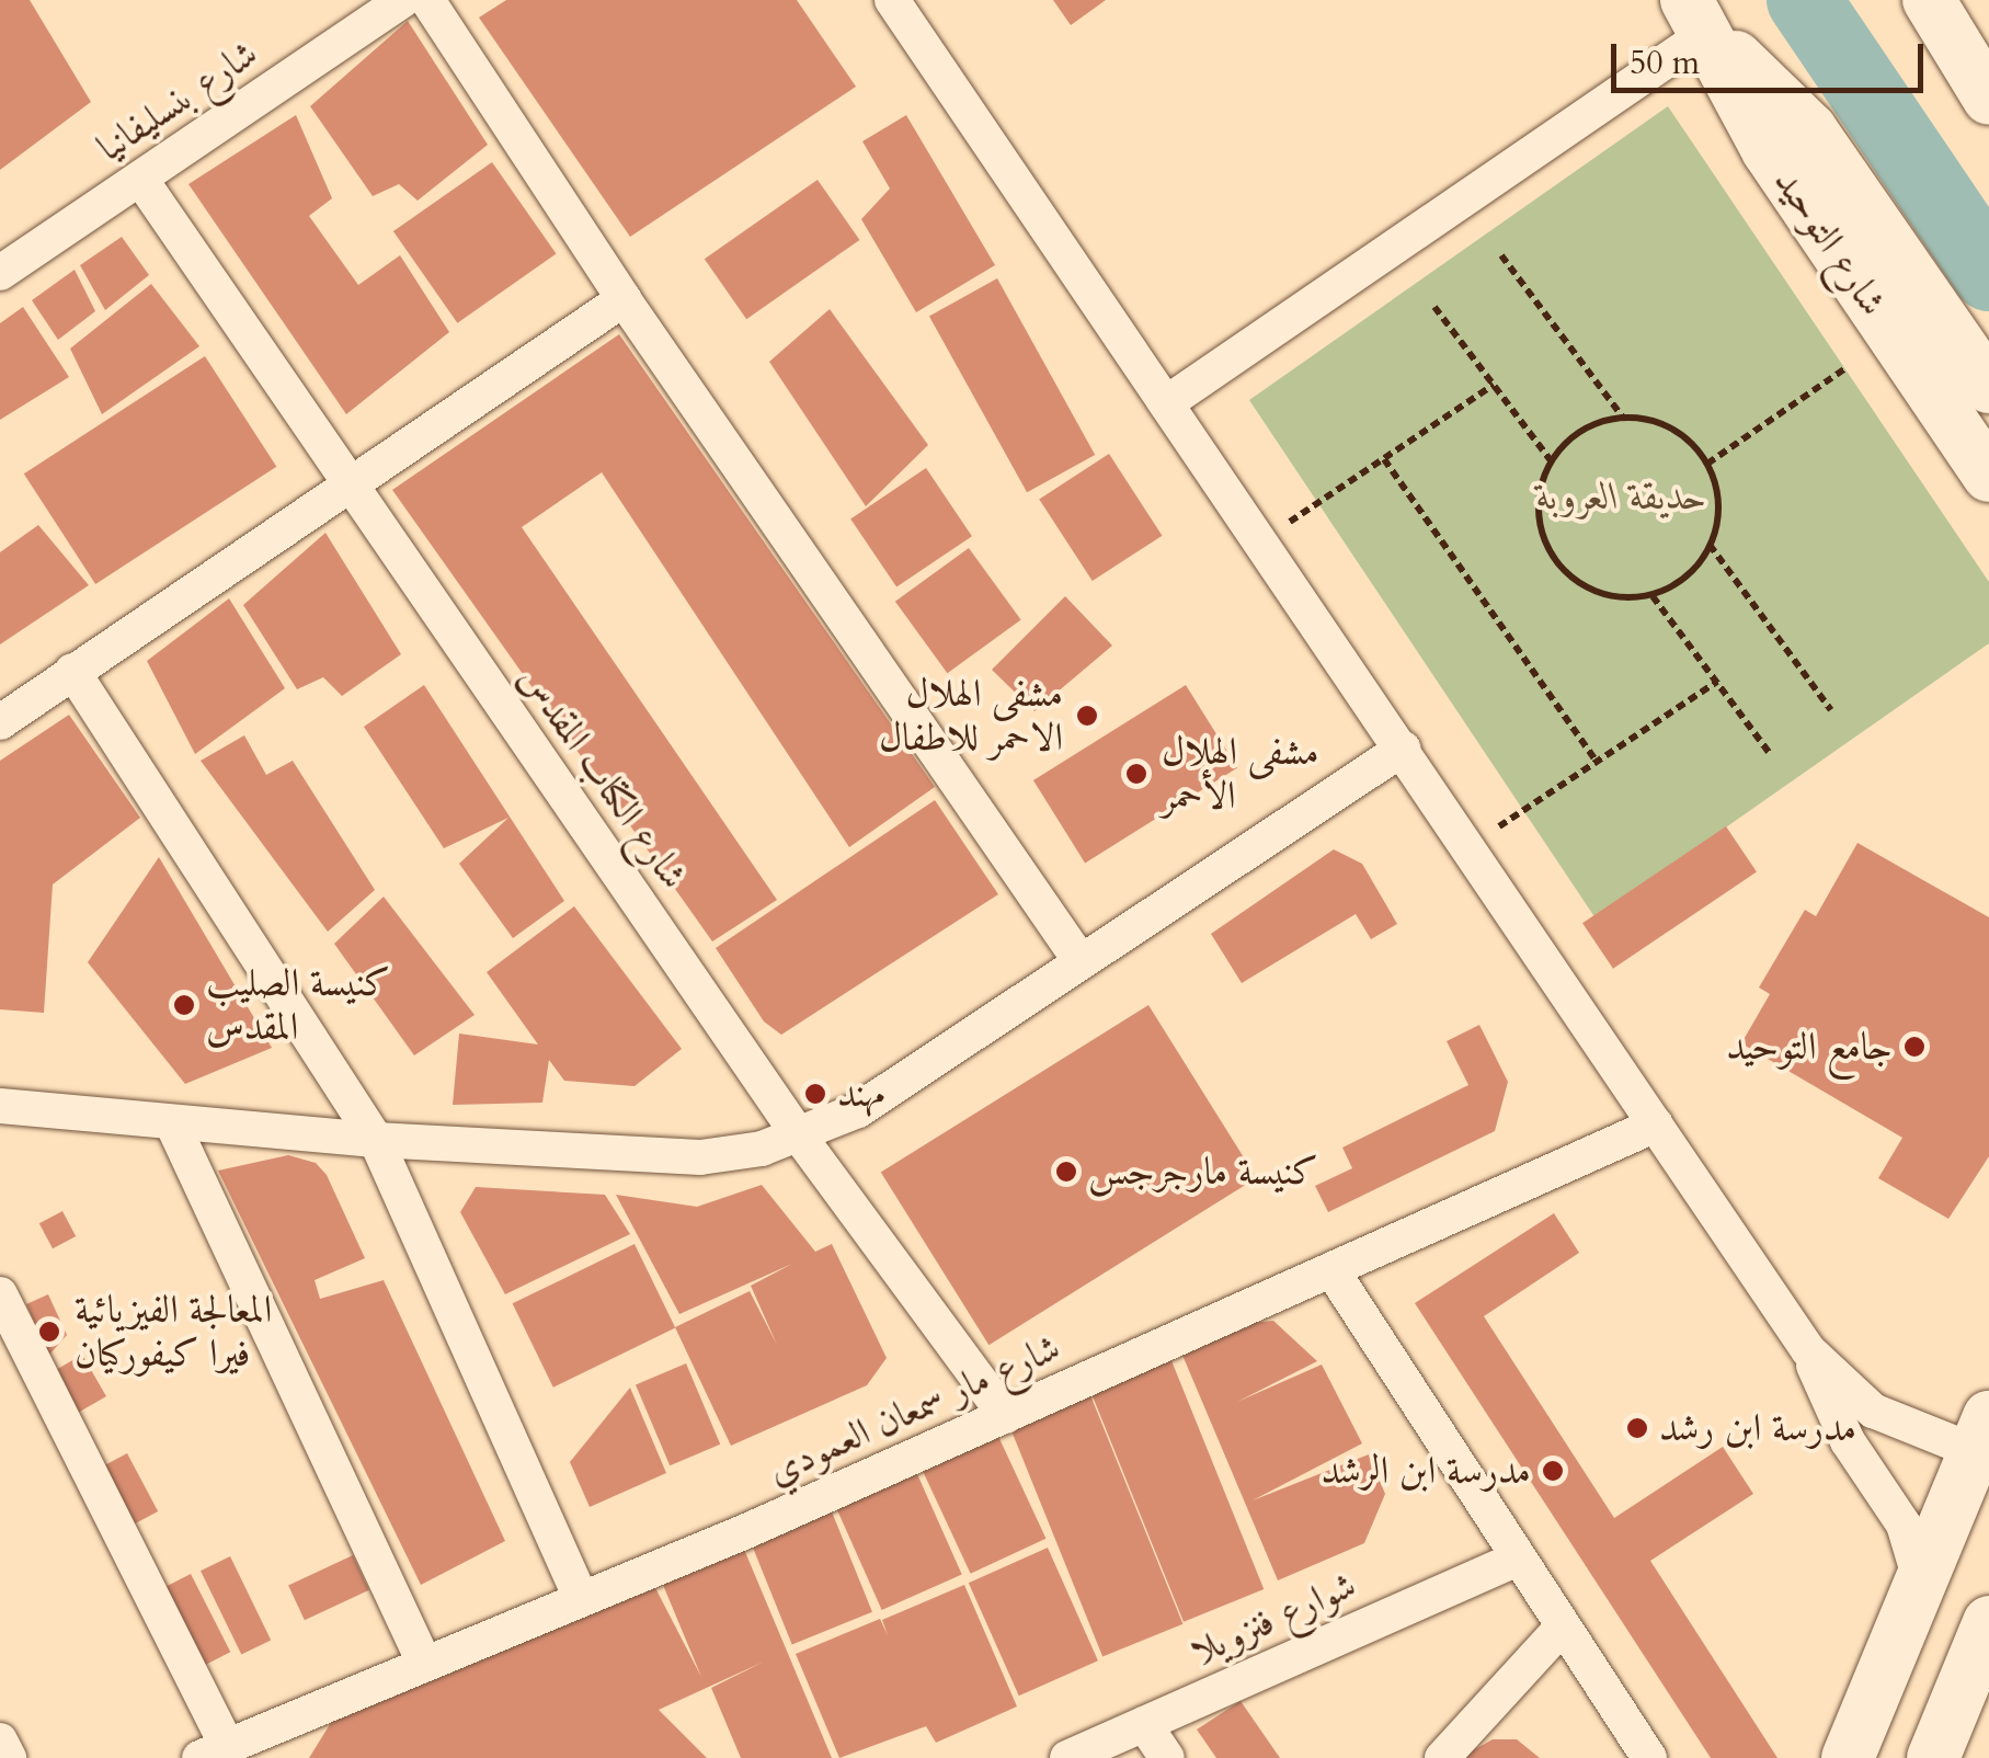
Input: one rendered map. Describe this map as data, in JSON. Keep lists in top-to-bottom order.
{
  "streets": {
    "main road": ["شارع التوحيد"],
    "street": [
      "شارع بنسليفانيا",
      "شارع الكتاب المقدس",
      "شارع مار سمعان العمودي",
      "شوارع فنزويلا"
    ]
  },
  "crossings": [
    ["شارع بنسليفانيا", "شارع الكتاب المقدس"],
    ["شارع الكتاب المقدس", "شارع مار سمعان العمودي"]
  ],
  "parks": ["حديقة العروبة"],
  "places": [
    "مشفى الهلال الاحمر للاطفال",
    "مشفى الهلال الأحمر",
    "كنيسة الصليب المقدس",
    "جامع التوحيد",
    "مهند",
    "كنيسة مارجرجس",
    "المعالجة الفيزيائية فيرا كيفوركيان",
    "مدرسة ابن رشد",
    "مدرسة ابن الرشد"
  ],
  "scale_bar": "50 m"
}
